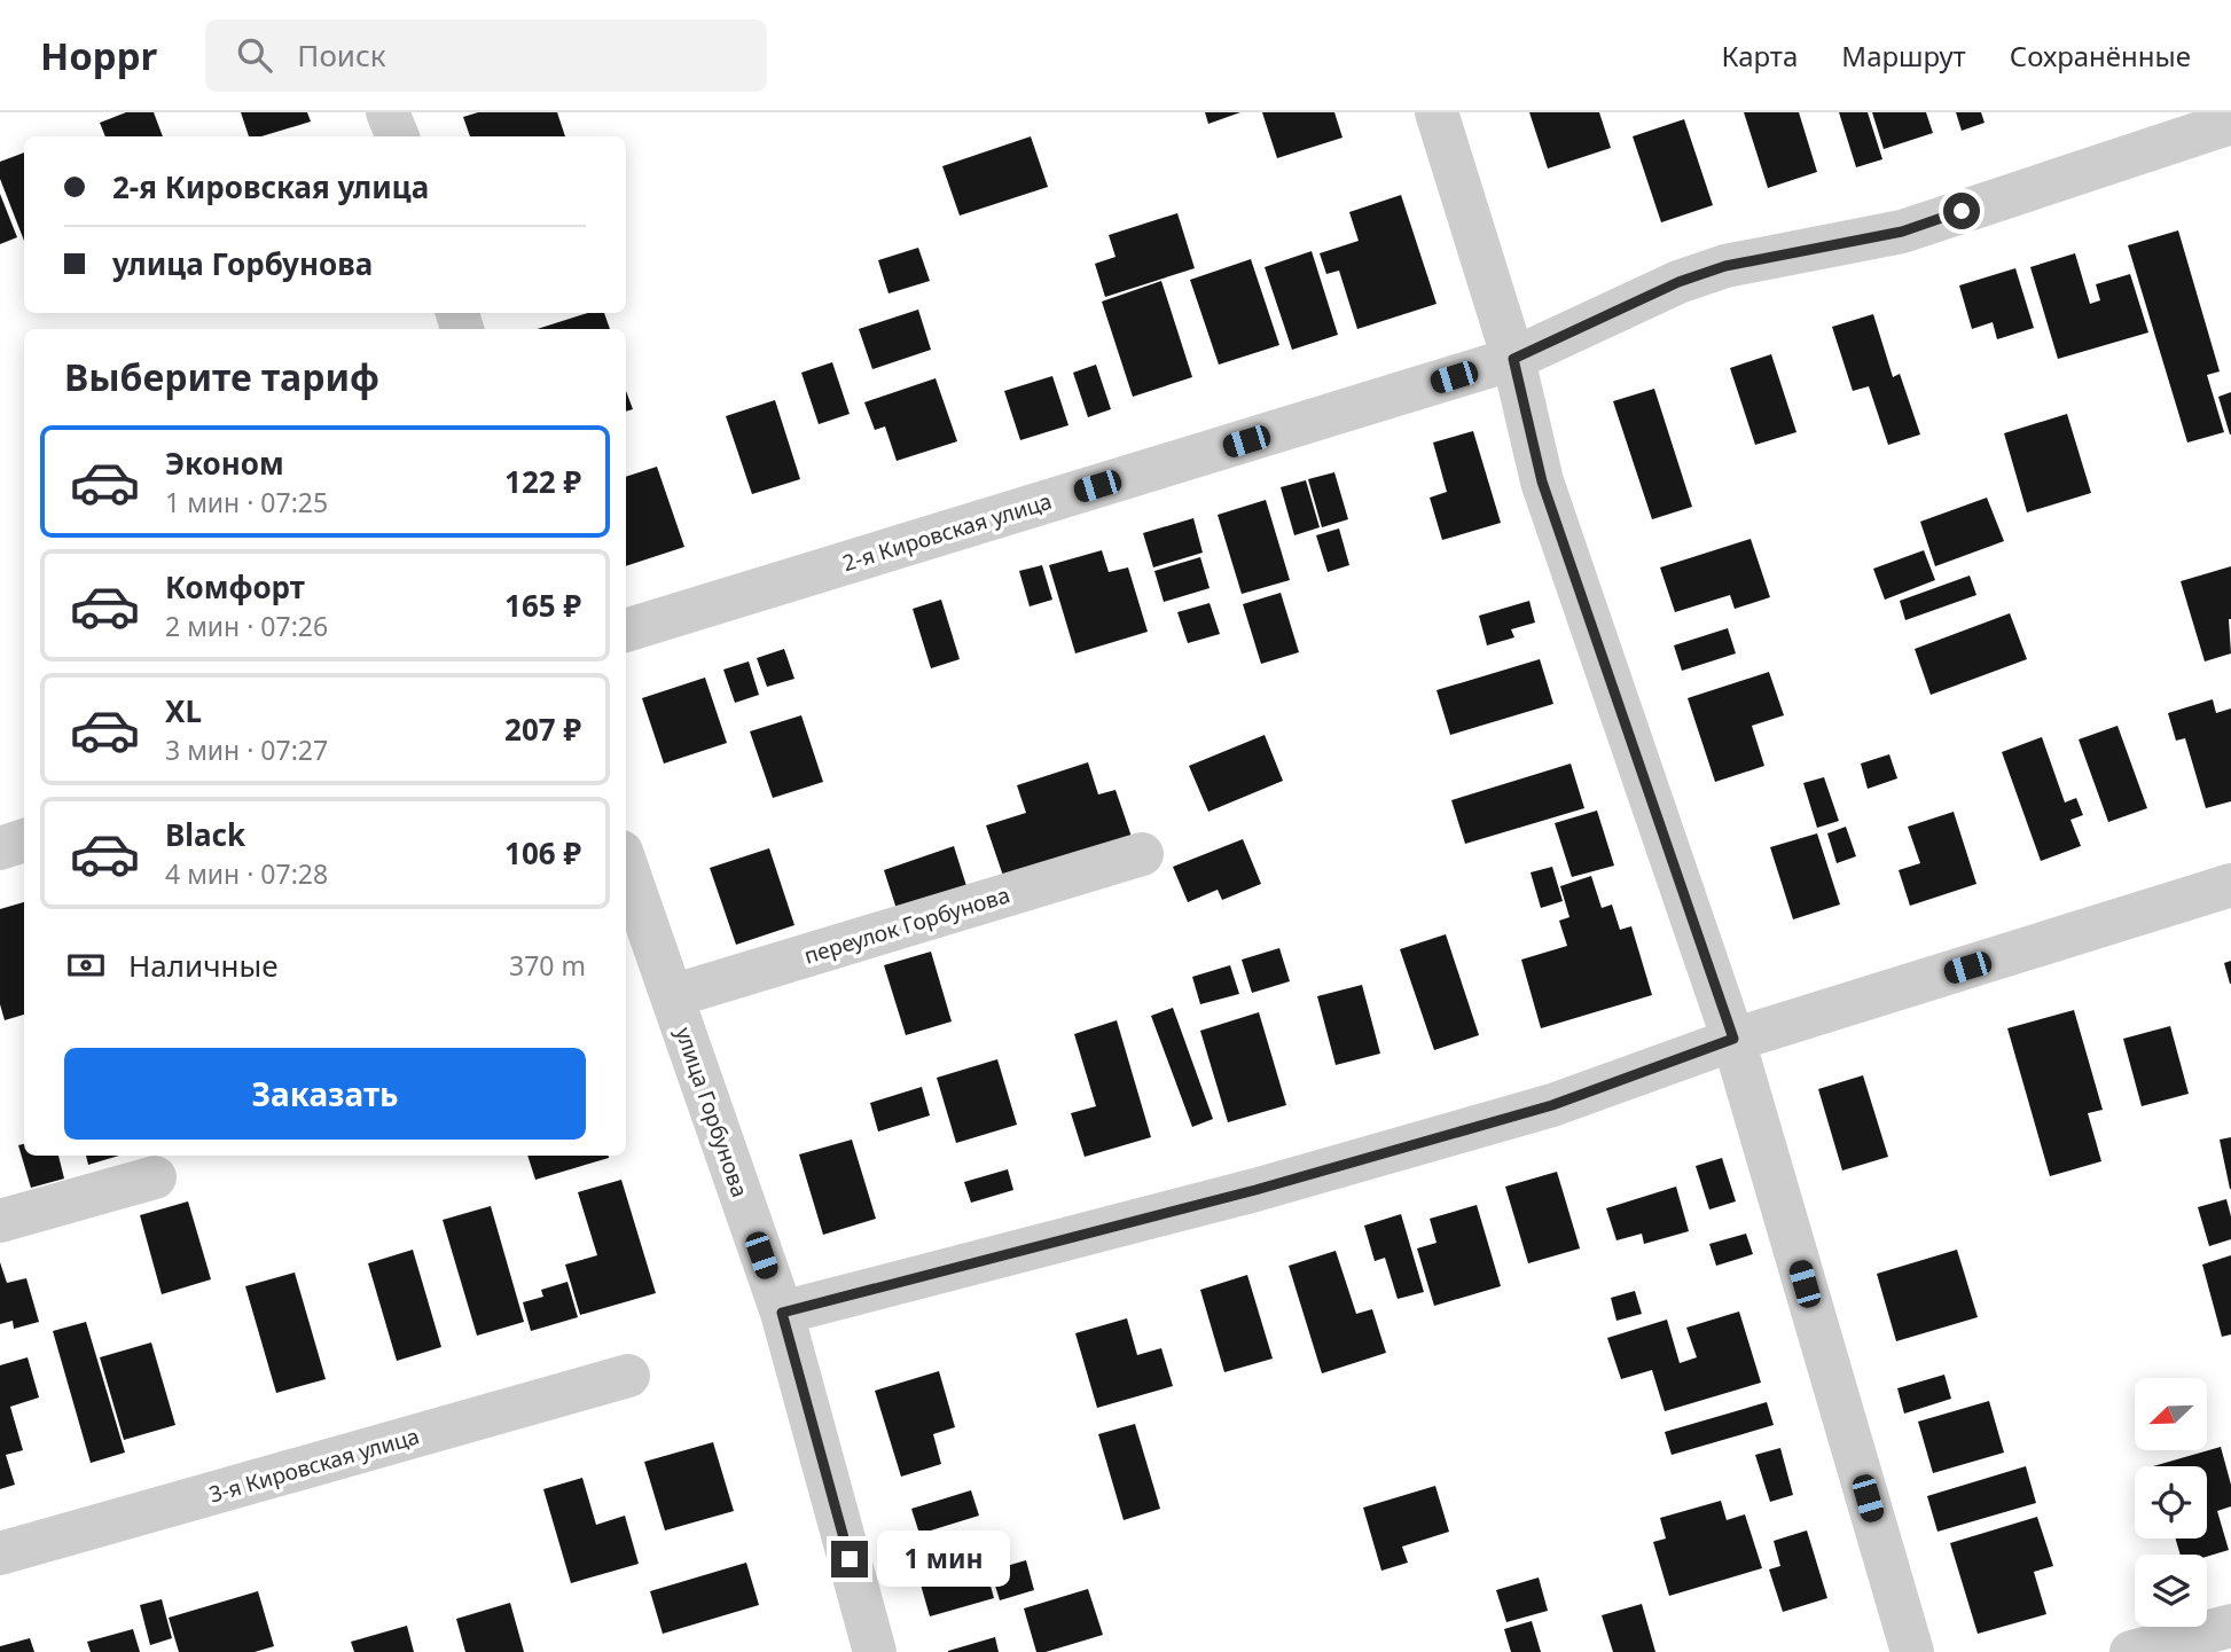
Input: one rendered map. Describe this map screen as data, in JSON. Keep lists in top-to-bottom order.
{
  "streets": {
    "street": [
      "2-я Кировская улица",
      "переулок Горбунова",
      "улица Горбунова",
      "3-я Кировская улица"
    ]
  },
  "crossings": [
    ["переулок Горбунова", "улица Горбунова"]
  ],
  "north": "bottom left",
  "page": {
    "header": "Hoppr",
    "search": "Поиск",
    "nav": ["Карта", "Маршрут", "Сохранённые"],
    "banner": ["2-я Кировская улица", "улица Горбунова"],
    "heading": "Выберите тариф",
    "list": [
      {
        "name": "Эконом",
        "note": "1 мин · 07:25",
        "value": "122 ₽"
      },
      {
        "name": "Комфорт",
        "note": "2 мин · 07:26",
        "value": "165 ₽"
      },
      {
        "name": "XL",
        "note": "3 мин · 07:27",
        "value": "207 ₽"
      },
      {
        "name": "Black",
        "note": "4 мин · 07:28",
        "value": "106 ₽"
      }
    ],
    "pay": ["Наличные", "370 m"],
    "buttons": "Заказать",
    "bubble": "1 мин"
  }
}
